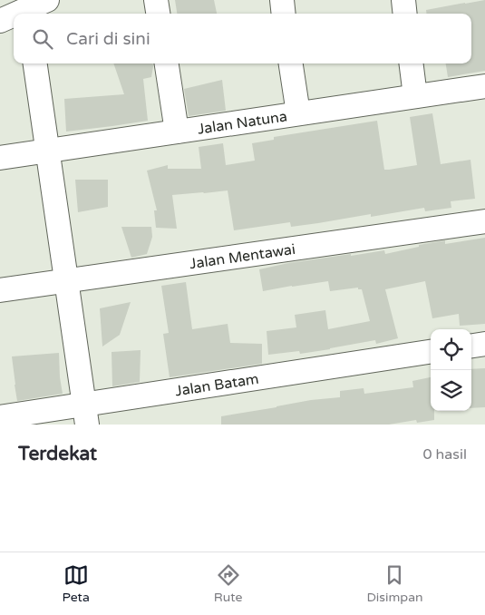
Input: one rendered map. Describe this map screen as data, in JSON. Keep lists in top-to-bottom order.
{
  "streets": {
    "street": ["Jalan Natuna", "Jalan Mentawai", "Jalan Batam"]
  },
  "page": {
    "search": "Cari di sini",
    "heading": ["Terdekat", "0 hasil"],
    "nav": ["Peta", "Rute", "Disimpan"]
  }
}
